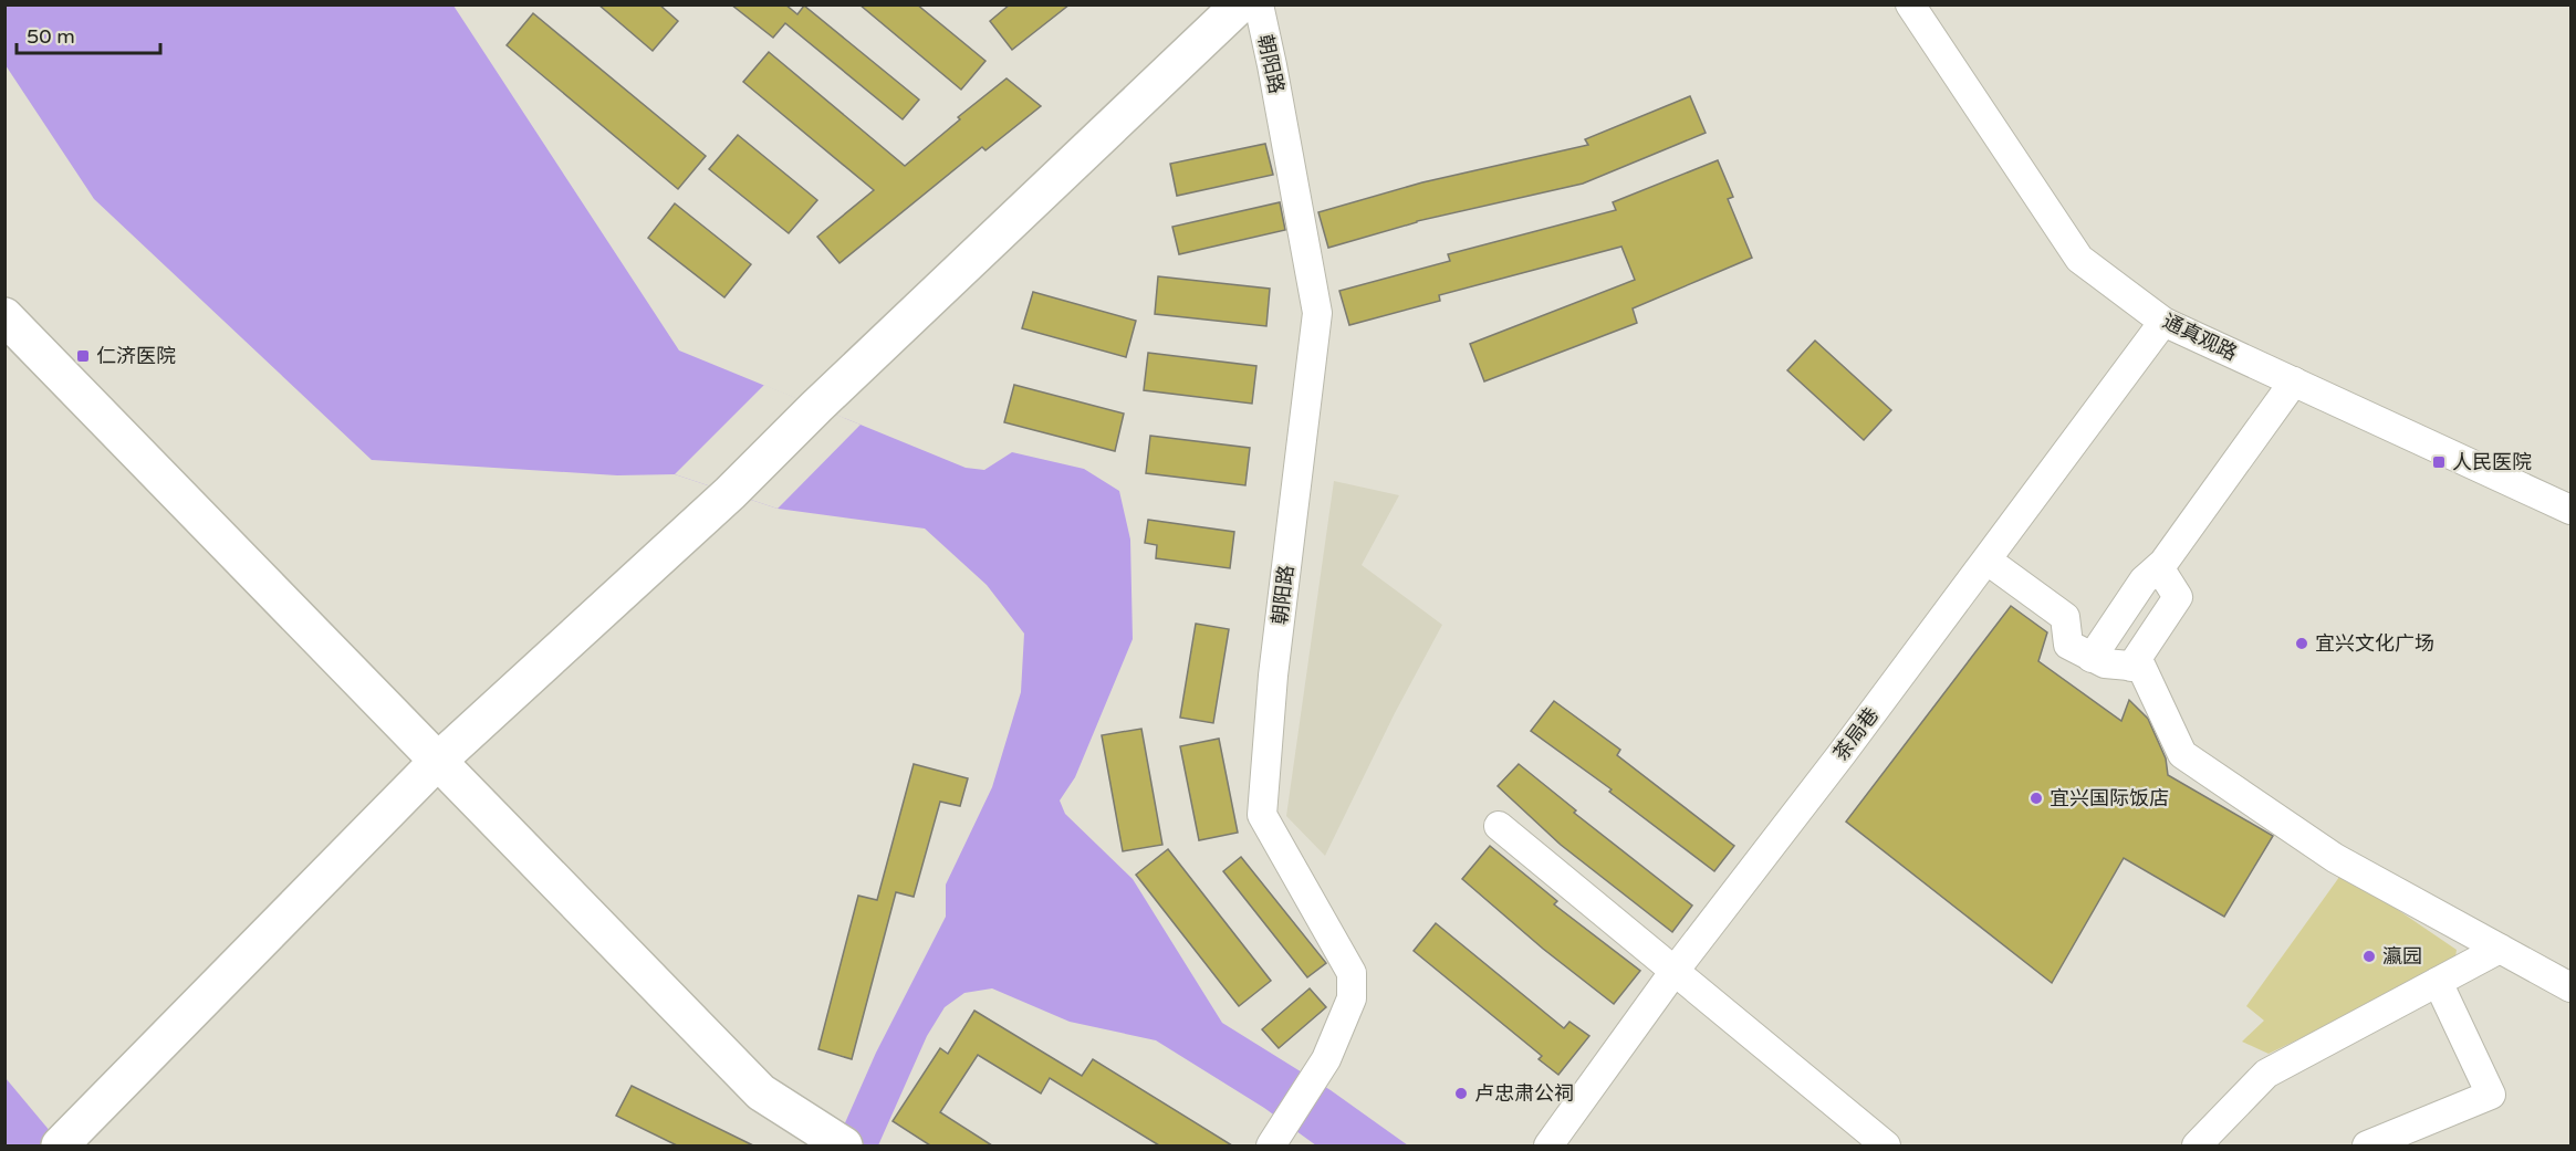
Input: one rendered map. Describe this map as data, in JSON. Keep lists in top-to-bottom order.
{
  "streets": {
    "street": ["朝阳路", "通真观路", "茶局巷"]
  },
  "crossings": [
    ["通真观路", "茶局巷"]
  ],
  "places": {
    "transit": ["仁济医院", "人民医院"],
    "other": [
      "宜兴文化广场",
      "宜兴国际饭店",
      "瀛园",
      "卢忠肃公祠"
    ]
  },
  "scale_bar": "50 m"
}
